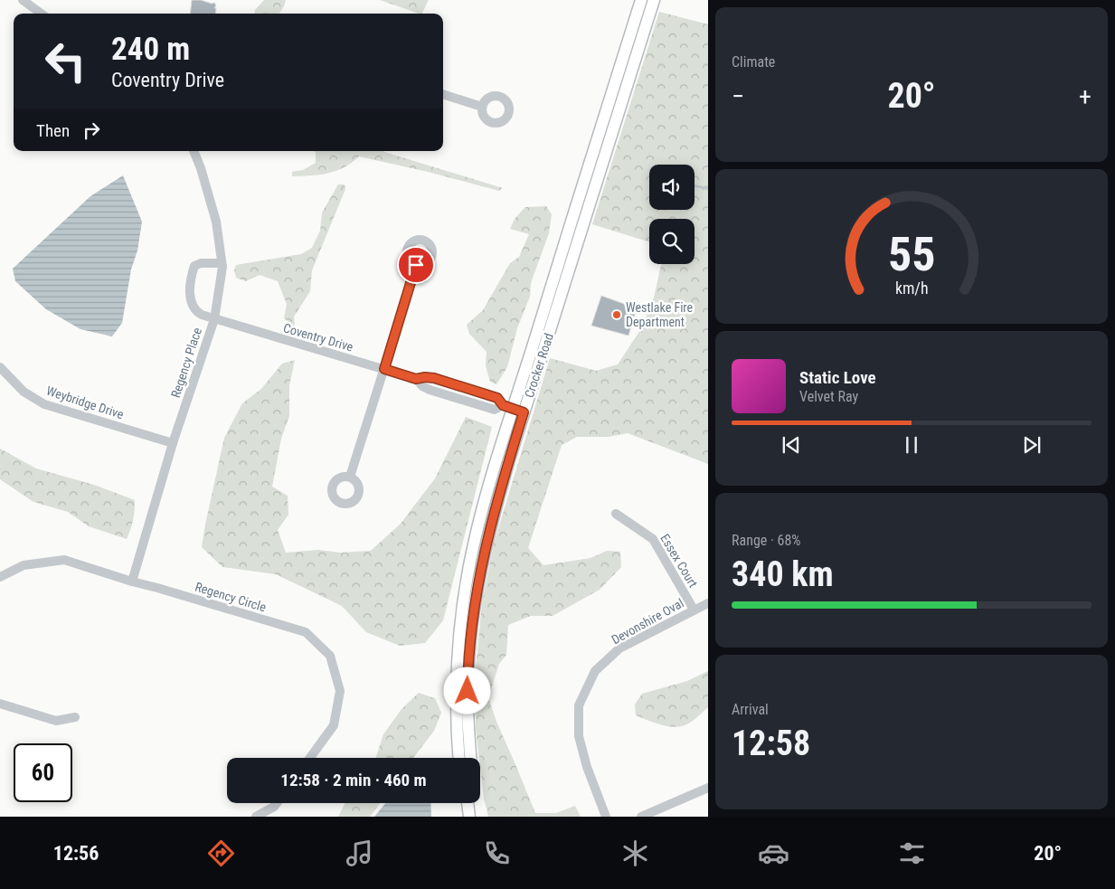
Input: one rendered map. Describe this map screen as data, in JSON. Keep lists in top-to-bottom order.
{
  "streets": {
    "main road": ["Crocker Road"],
    "street": [
      "Coventry Drive",
      "Regency Place",
      "Weybridge Drive",
      "Essex Court",
      "Regency Circle",
      "Devonshire Oval"
    ]
  },
  "crossings": [
    ["Coventry Drive", "Regency Place"],
    ["Coventry Drive", "Crocker Road"],
    ["Regency Place", "Weybridge Drive"],
    ["Regency Place", "Regency Circle"],
    ["Essex Court", "Devonshire Oval"]
  ],
  "places": ["Westlake Fire Department"],
  "page": {
    "tile": [
      "Climate",
      ["Range · 68%", "340 km"],
      ["Arrival", "12:58"]
    ],
    "turn": ["240 m", "Coventry Drive"],
    "heat": ["−", "20°", "+"],
    "then": "Then",
    "song": ["Static Love", "Velvet Ray"],
    "limit": "60",
    "trip": "12:58 · 2 min · 460 m",
    "tabs": ["12:56", "20°"],
    "gauge": ["55", "km/h"]
  }
}
